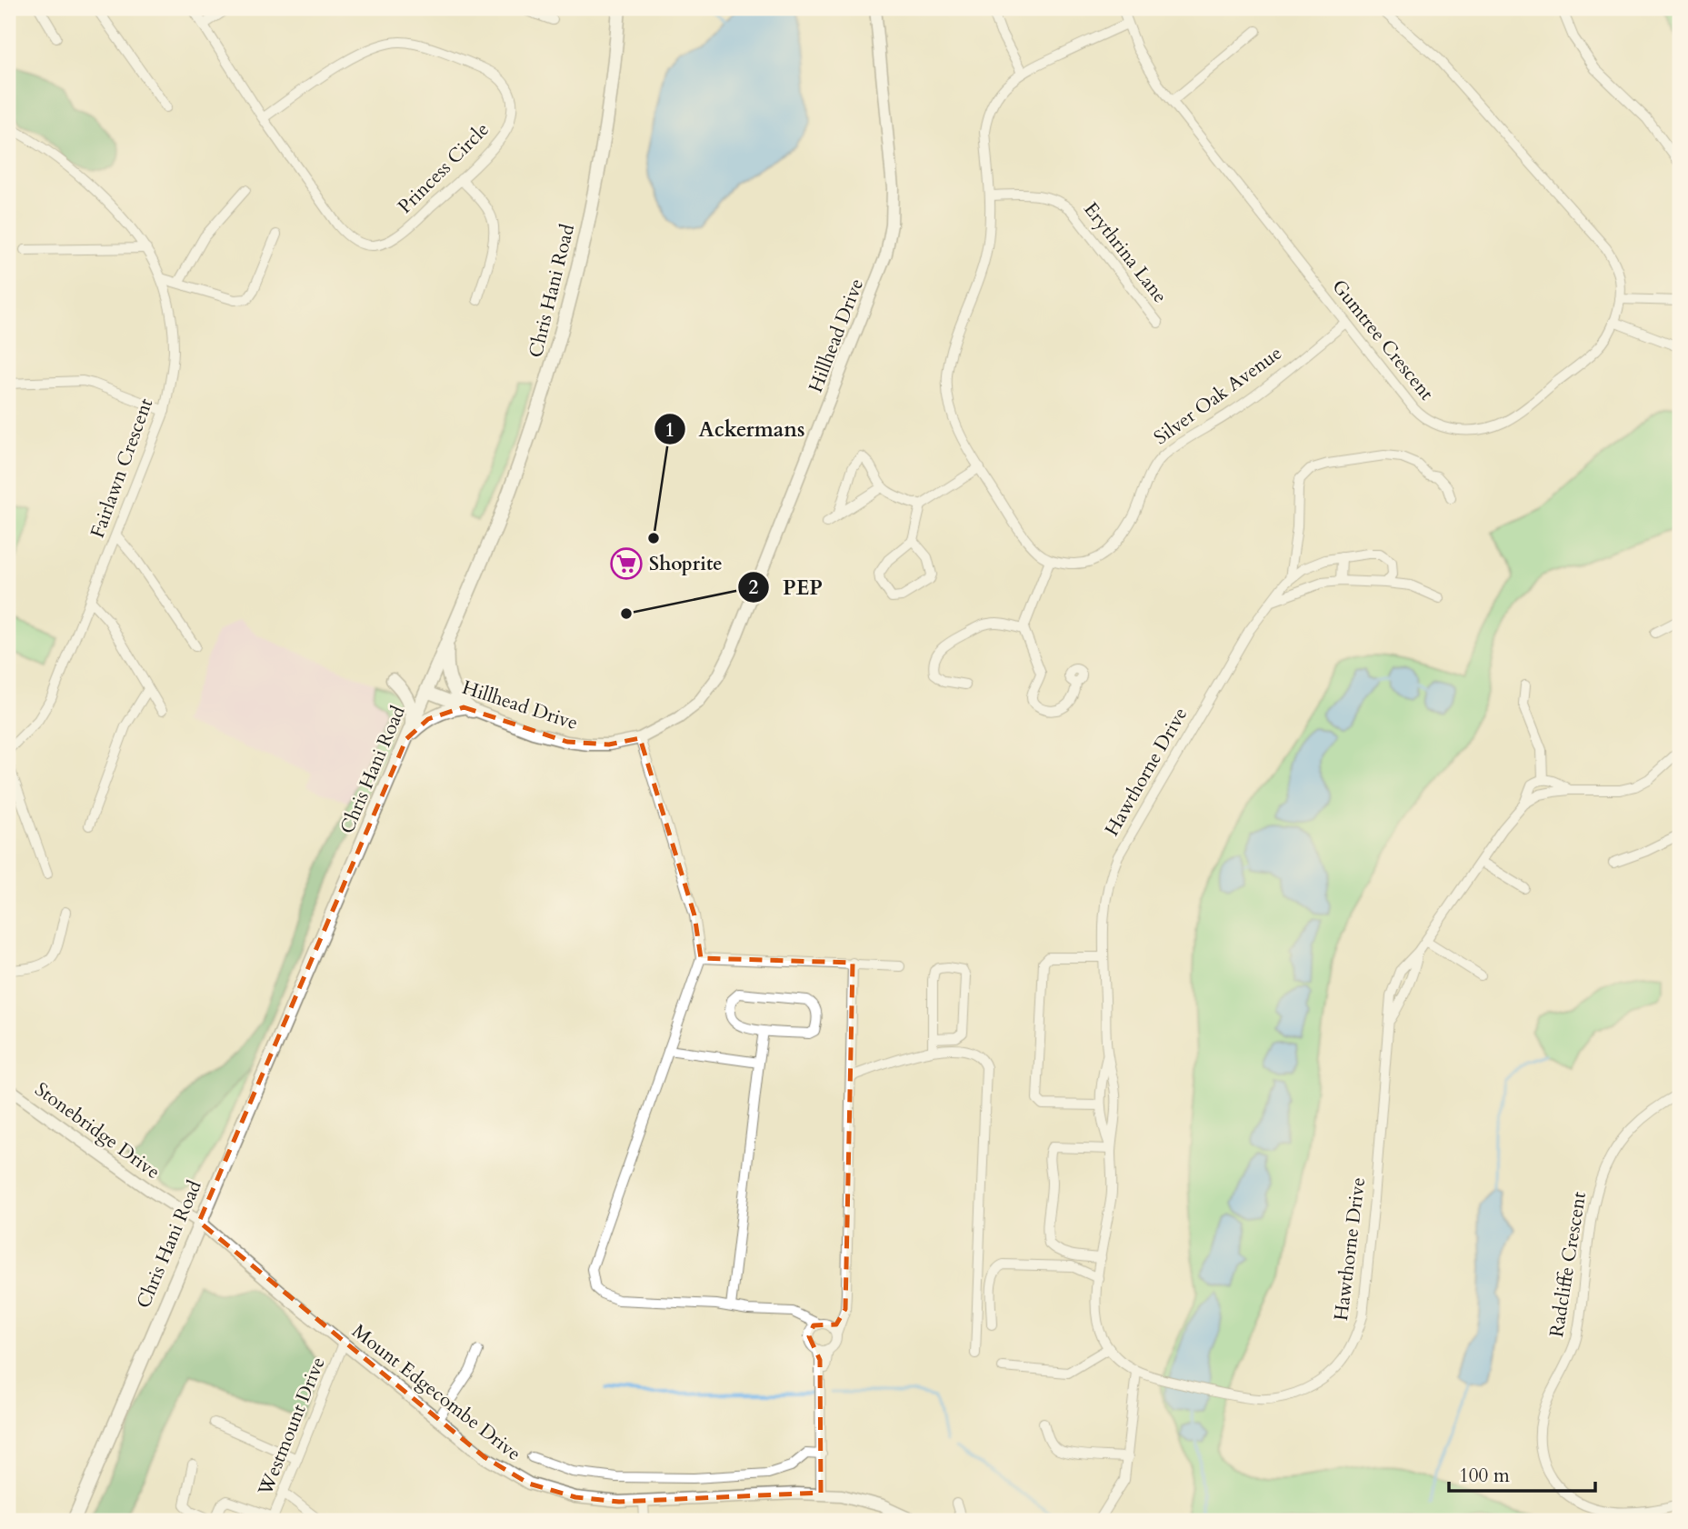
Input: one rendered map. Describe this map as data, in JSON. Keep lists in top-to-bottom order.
{
  "streets": {
    "main road": ["Chris Hani Road"],
    "street": [
      "Princess Circle",
      "Erythrina Lane",
      "Hillhead Drive",
      "Gumtree Crescent",
      "Silver Oak Avenue",
      "Fairlawn Crescent",
      "Hawthorne Drive",
      "Stonebridge Drive",
      "Radcliffe Crescent",
      "Mount Edgecombe Drive",
      "Westmount Drive"
    ]
  },
  "crossings": [
    ["Chris Hani Road", "Hillhead Drive"],
    ["Chris Hani Road", "Stonebridge Drive"],
    ["Chris Hani Road", "Mount Edgecombe Drive"],
    ["Gumtree Crescent", "Silver Oak Avenue"],
    ["Stonebridge Drive", "Mount Edgecombe Drive"],
    ["Mount Edgecombe Drive", "Westmount Drive"]
  ],
  "places": {
    "other": ["Ackermans", "PEP"],
    "supermarket": ["Shoprite"]
  },
  "scale_bar": "100 m"
}
